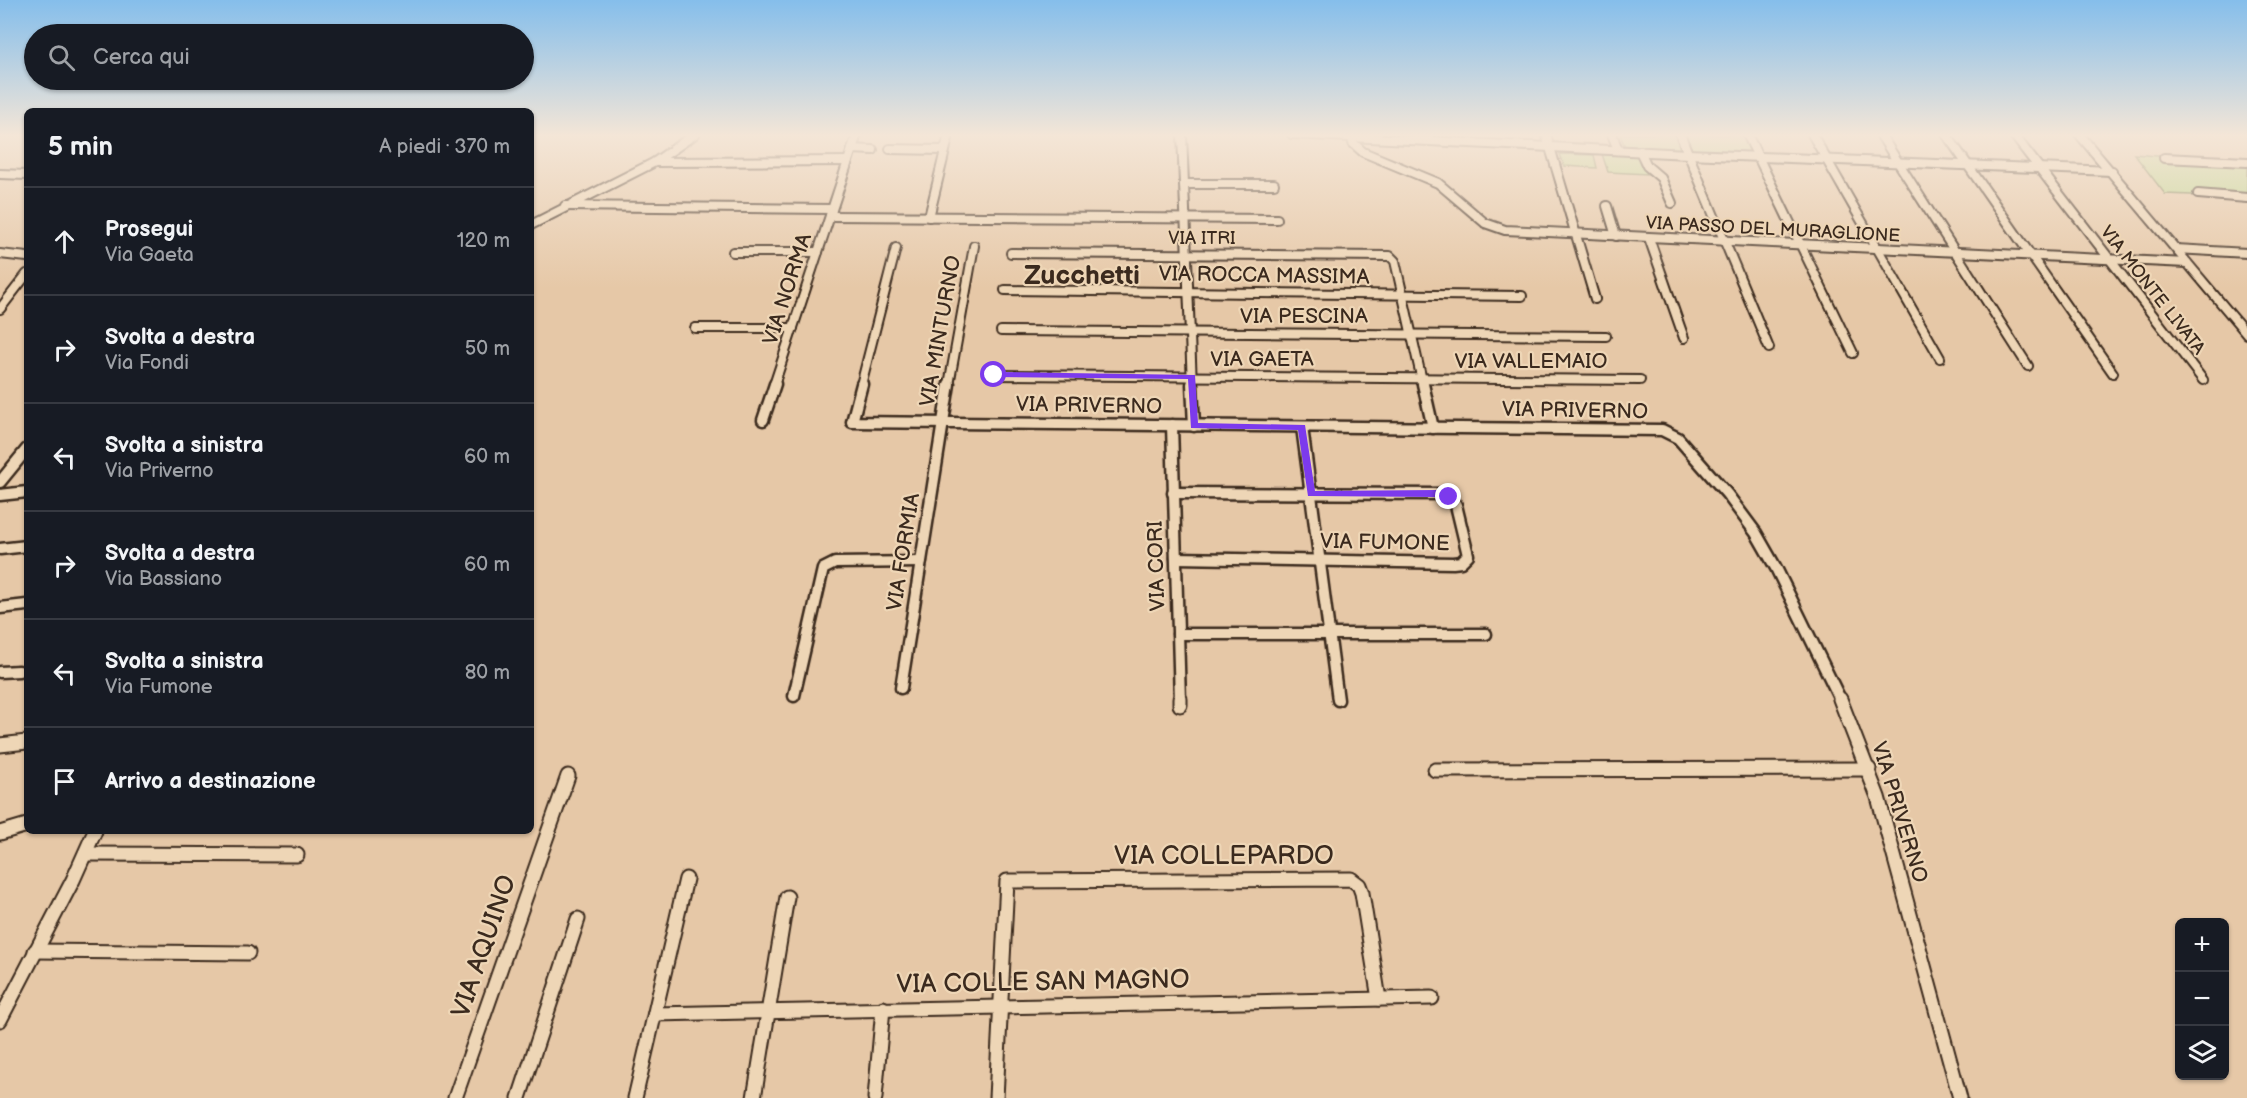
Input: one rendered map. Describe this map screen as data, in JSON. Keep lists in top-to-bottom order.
{
  "streets": {
    "street": [
      "VIA PASSO DEL MURAGLIONE",
      "VIA ITRI",
      "VIA ROCCA MASSIMA",
      "VIA NORMA",
      "VIA MONTE LIVATA",
      "VIA PESCINA",
      "VIA MINTURNO",
      "VIA GAETA",
      "VIA VALLEMAIO",
      "VIA PRIVERNO",
      "VIA FUMONE",
      "VIA FORMIA",
      "VIA CORI",
      "VIA COLLEPARDO",
      "VIA AQUINO",
      "VIA COLLE SAN MAGNO"
    ]
  },
  "crossings": [
    ["VIA PASSO DEL MURAGLIONE", "VIA MONTE LIVATA"],
    ["VIA ITRI", "VIA ROCCA MASSIMA"],
    ["VIA MINTURNO", "VIA PRIVERNO"],
    ["VIA MINTURNO", "VIA FORMIA"],
    ["VIA GAETA", "VIA VALLEMAIO"],
    ["VIA PRIVERNO", "VIA FORMIA"],
    ["VIA PRIVERNO", "VIA CORI"],
    ["VIA FUMONE", "VIA CORI"],
    ["VIA COLLEPARDO", "VIA COLLE SAN MAGNO"]
  ],
  "districts": ["Zucchetti"],
  "page": {
    "search": "Cerca qui",
    "heading": ["5 min", "A piedi · 370 m"],
    "list": [
      ["Prosegui", "Via Gaeta", "120 m"],
      ["Svolta a destra", "Via Fondi", "50 m"],
      ["Svolta a sinistra", "Via Priverno", "60 m"],
      ["Svolta a destra", "Via Bassiano", "60 m"],
      ["Svolta a sinistra", "Via Fumone", "80 m"],
      "Arrivo a destinazione"
    ],
    "map_buttons": ["+", "−"]
  }
}
